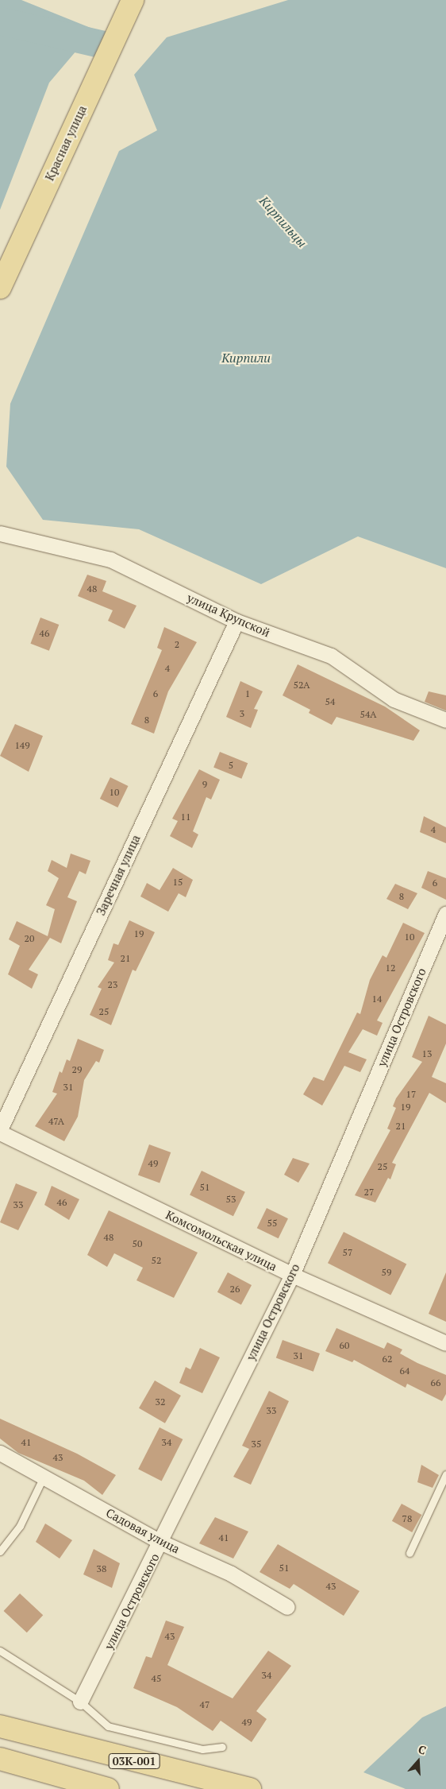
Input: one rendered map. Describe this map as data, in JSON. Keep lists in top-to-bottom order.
{
  "streets": {
    "main road": ["Красная улица", "03К-001"],
    "street": [
      "улица Крупской",
      "Заречная улица",
      "улица Островского",
      "Комсомольская улица",
      "Садовая улица"
    ]
  },
  "crossings": [
    ["улица Крупской", "Заречная улица"],
    ["улица Островского", "Комсомольская улица"],
    ["улица Островского", "Садовая улица"]
  ],
  "water": ["Кирпильцы", "Кирпили"],
  "house_numbers": [
    "48",
    "46",
    "2",
    "4",
    "52А",
    "6",
    "1",
    "54",
    "3",
    "54А",
    "8",
    "149",
    "5",
    "9",
    "10",
    "11",
    "4",
    "15",
    "6",
    "8",
    "19",
    "10",
    "20",
    "21",
    "12",
    "23",
    "14",
    "25",
    "13",
    "29",
    "31",
    "17",
    "19",
    "47А",
    "21",
    "49",
    "25",
    "51",
    "27",
    "53",
    "46",
    "33",
    "55",
    "48",
    "50",
    "57",
    "52",
    "59",
    "26",
    "60",
    "31",
    "62",
    "64",
    "66",
    "32",
    "33",
    "41",
    "34",
    "35",
    "43",
    "78",
    "41",
    "51",
    "38",
    "43",
    "43",
    "34",
    "45",
    "47",
    "49"
  ],
  "north": "top"
}
